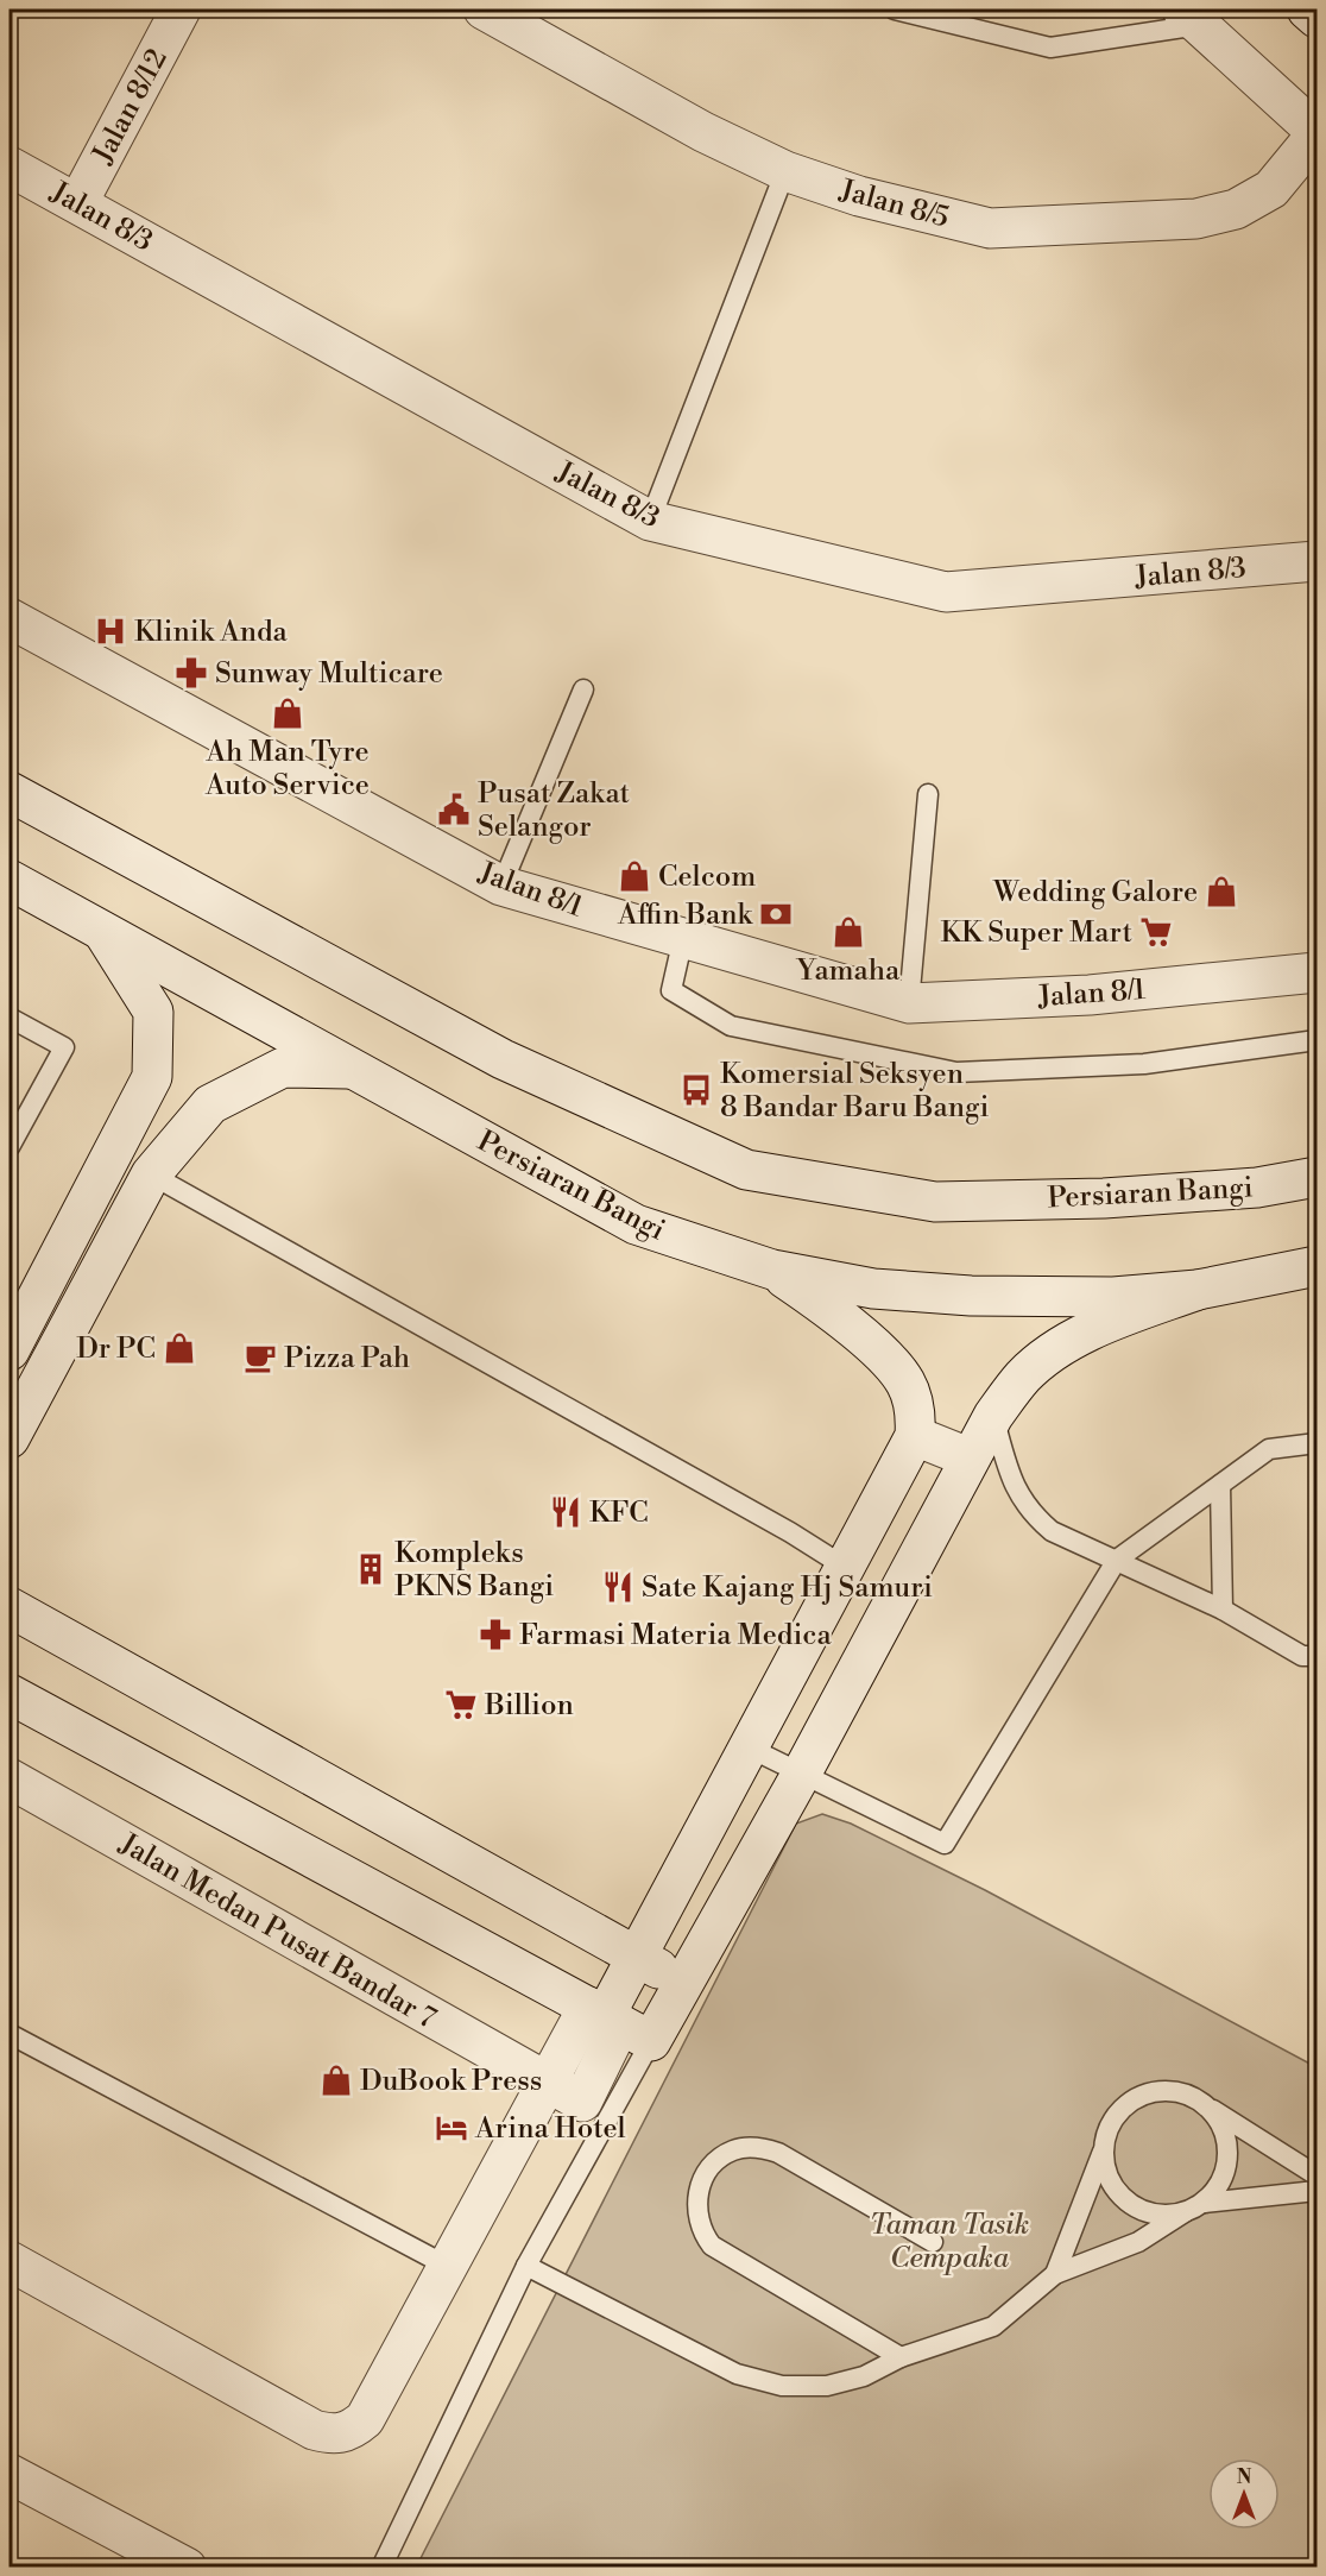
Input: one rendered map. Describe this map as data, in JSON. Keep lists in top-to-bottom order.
{
  "streets": {
    "street": [
      "Jalan 8/12",
      "Jalan 8/5",
      "Jalan 8/3",
      "Jalan 8/1",
      "Persiaran Bangi",
      "Jalan Medan Pusat Bandar 7"
    ]
  },
  "crossings": [
    ["Jalan 8/12", "Jalan 8/3"]
  ],
  "parks": ["Taman Tasik Cempaka"],
  "places": {
    "hospital": ["Klinik Anda"],
    "pharmacy": ["Sunway Multicare", "Farmasi Materia Medica"],
    "shop": [
      "Ah Man Tyre Auto Service",
      "Celcom",
      "Wedding Galore",
      "Yamaha",
      "Dr PC",
      "DuBook Press"
    ],
    "public building": ["Pusat Zakat Selangor"],
    "bank": ["Affin Bank"],
    "supermarket": ["KK Super Mart", "Billion"],
    "bus stop": ["Komersial Seksyen 8 Bandar Baru Bangi"],
    "cafe": ["Pizza Pah"],
    "restaurant": ["KFC", "Sate Kajang Hj Samuri"],
    "building": ["Kompleks PKNS Bangi"],
    "hotel": ["Arina Hotel"]
  },
  "north": "top"
}
